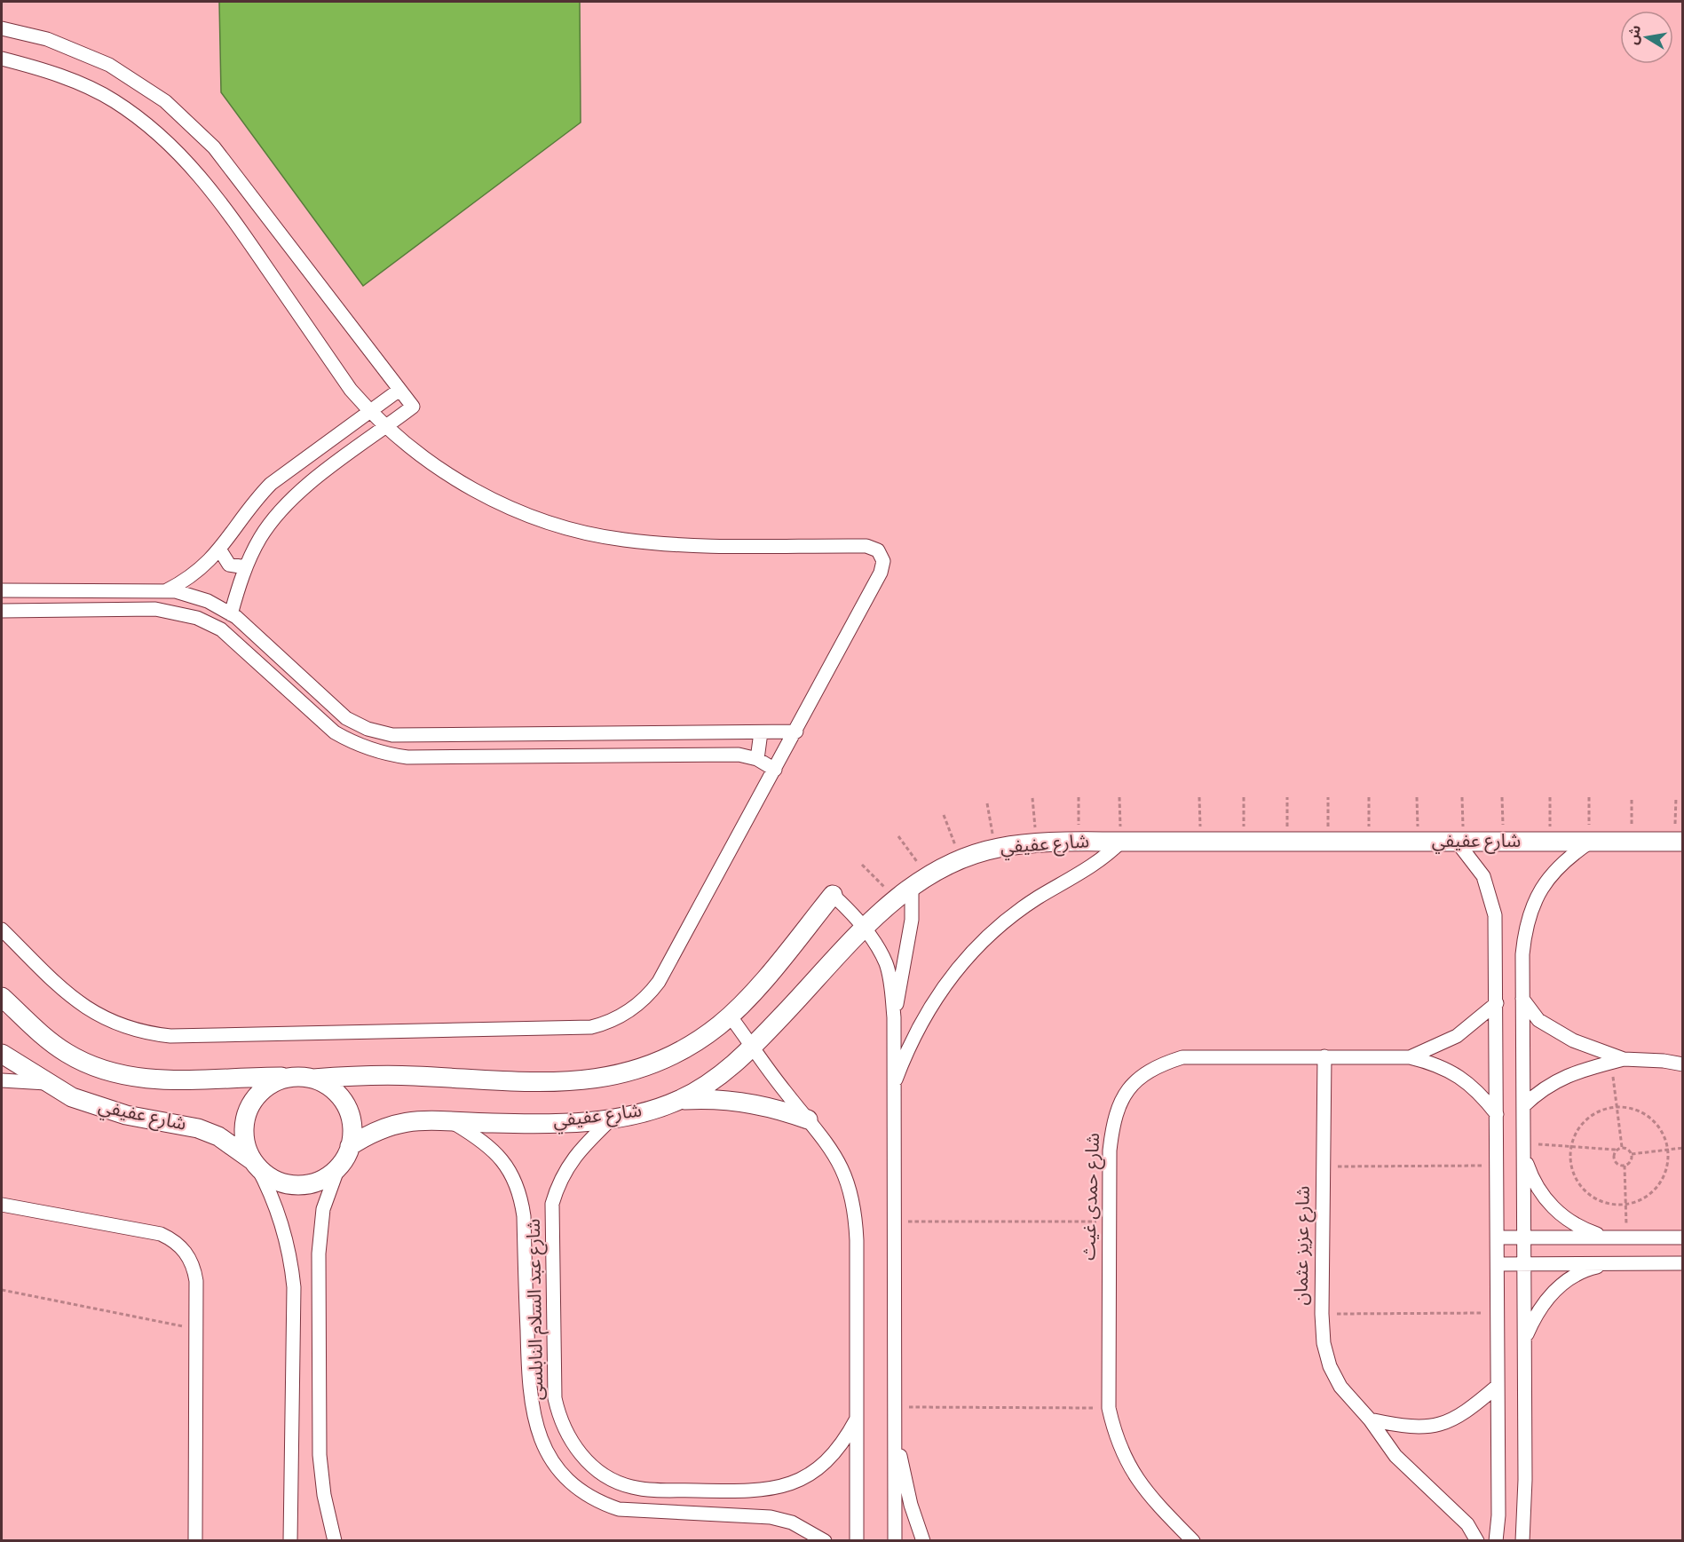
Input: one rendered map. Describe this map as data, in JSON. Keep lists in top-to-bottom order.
{
  "streets": {
    "street": [
      "شارع عفيفي",
      "شارع حمدى غيث",
      "شارع عزيز عثمان",
      "شارع عبد السلام النابلسى"
    ]
  },
  "crossings": [
    ["شارع عفيفي", "شارع عبد السلام النابلسى"],
    ["شارع حمدى غيث", "شارع عزيز عثمان"]
  ],
  "north": "left"
}
